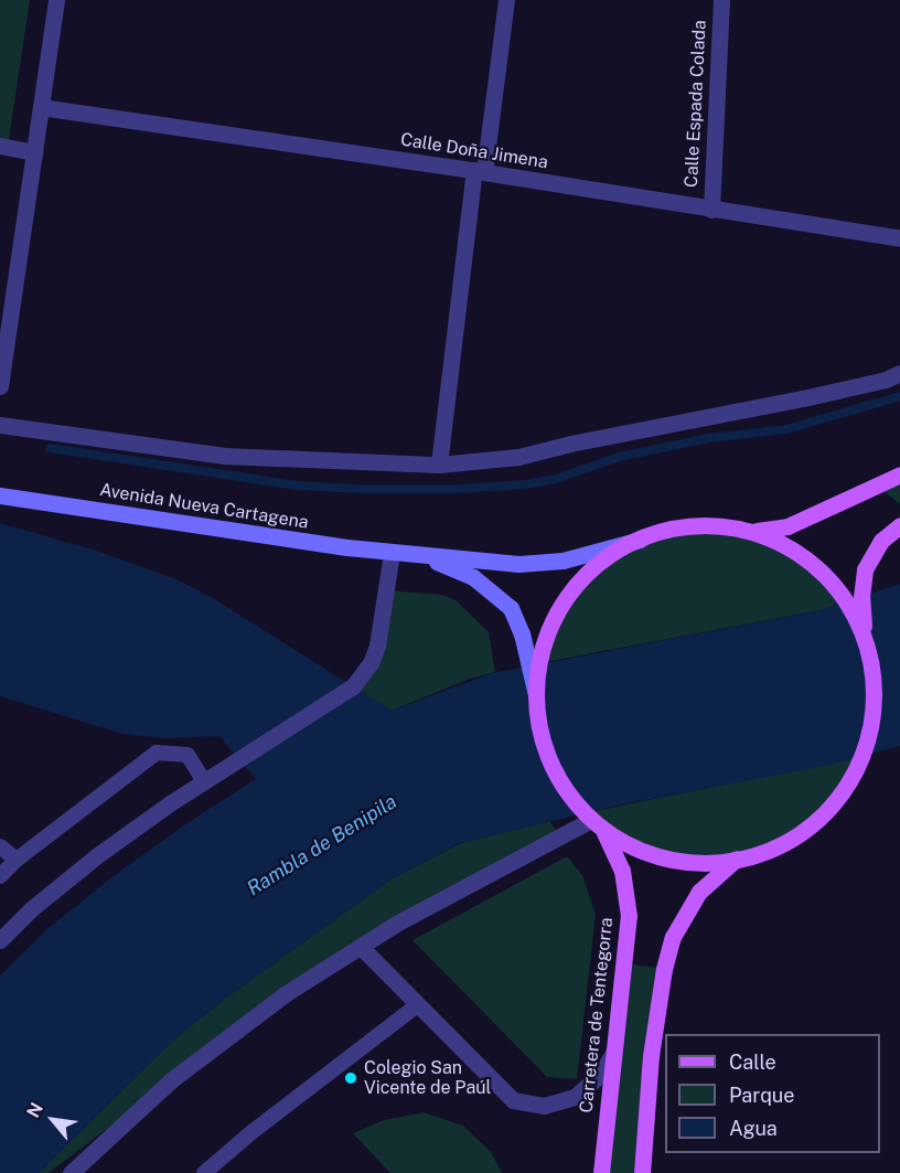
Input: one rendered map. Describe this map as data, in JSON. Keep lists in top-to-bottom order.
{
  "streets": {
    "main road": ["Avenida Nueva Cartagena", "Carretera de Tentegorra"],
    "street": ["Calle Espada Colada", "Calle Doña Jimena"]
  },
  "crossings": [
    ["Calle Espada Colada", "Calle Doña Jimena"]
  ],
  "water": ["Rambla de Benipila"],
  "places": ["Colegio San Vicente de Paúl"],
  "legend": ["Calle", "Parque", "Agua"],
  "north": "top left"
}
